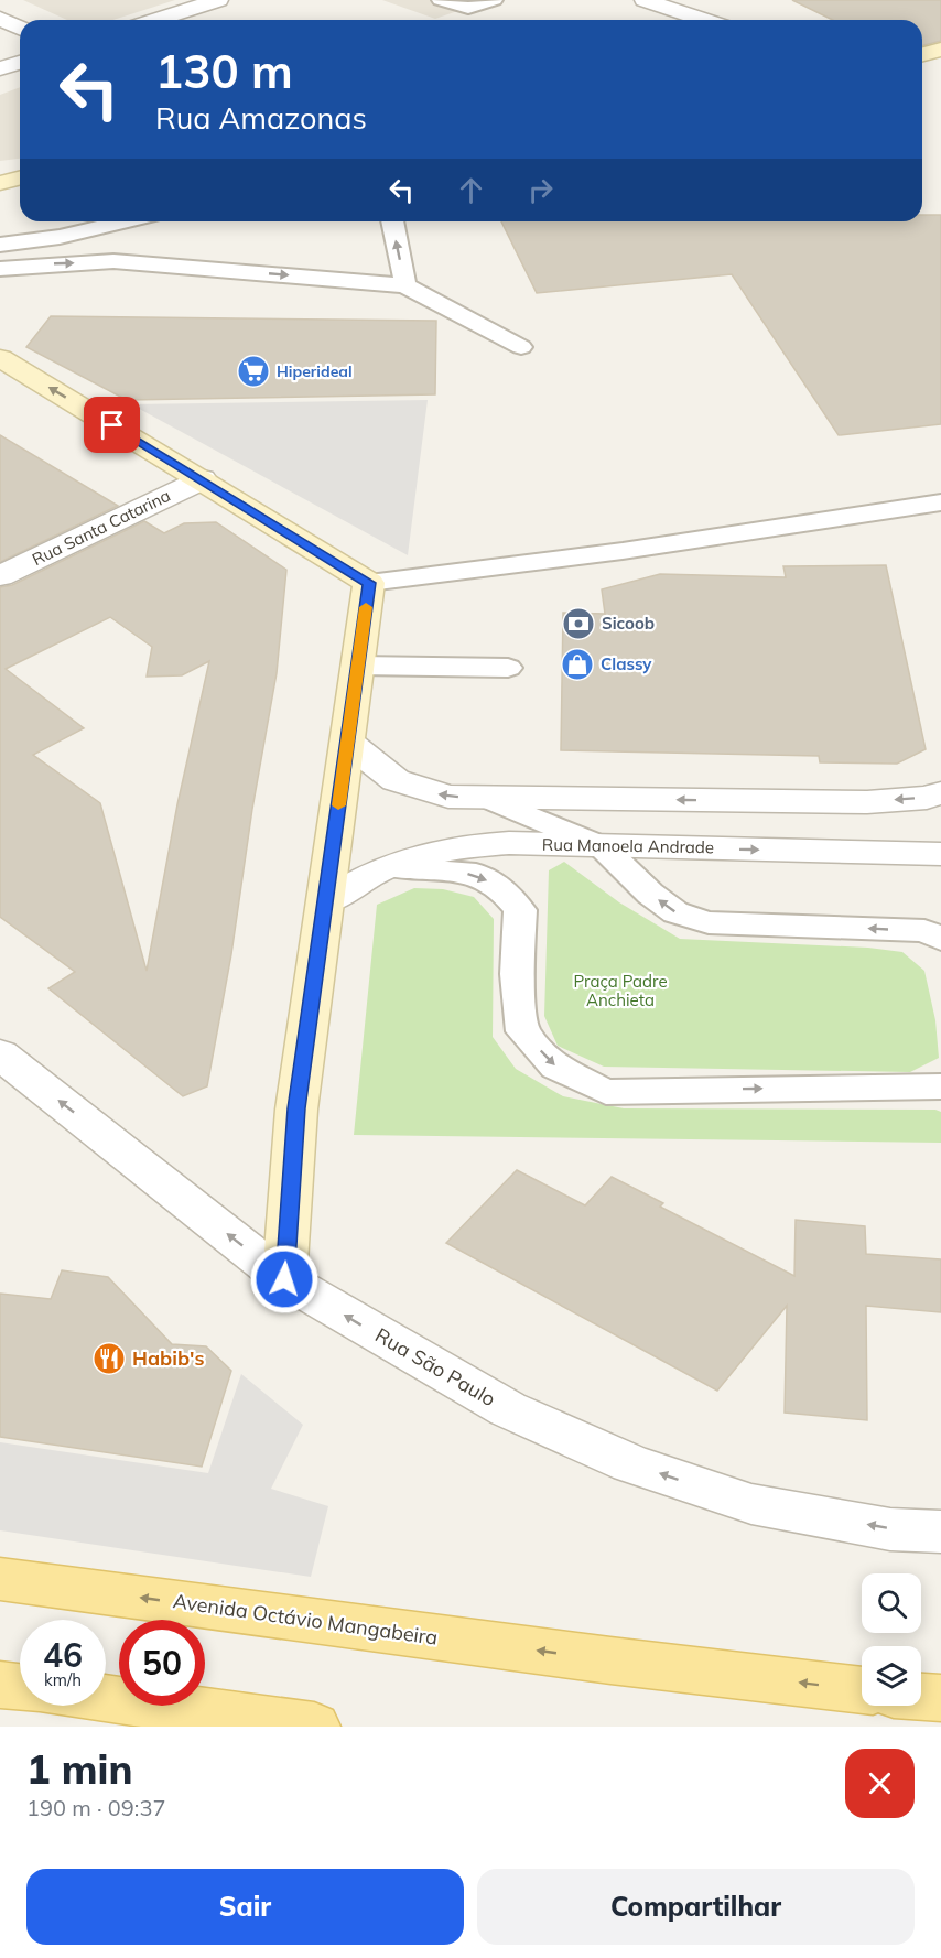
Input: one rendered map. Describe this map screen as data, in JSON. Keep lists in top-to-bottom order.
{
  "streets": {
    "main road": ["Avenida Octávio Mangabeira"],
    "street": ["Rua Santa Catarina", "Rua Manoela Andrade", "Rua São Paulo"]
  },
  "one_way": ["Rua São Paulo", "Avenida Octávio Mangabeira"],
  "parks": ["Praça Padre Anchieta"],
  "places": {
    "supermarket": ["Hiperideal"],
    "bank": ["Sicoob"],
    "shop": ["Classy"],
    "restaurant": ["Habib's"]
  },
  "page": {
    "turn": ["130 m", "Rua Amazonas"],
    "speed": "46 km/h",
    "limit": "50",
    "heading": ["1 min", "190 m · 09:37"],
    "buttons": ["Sair", "Compartilhar"]
  }
}
